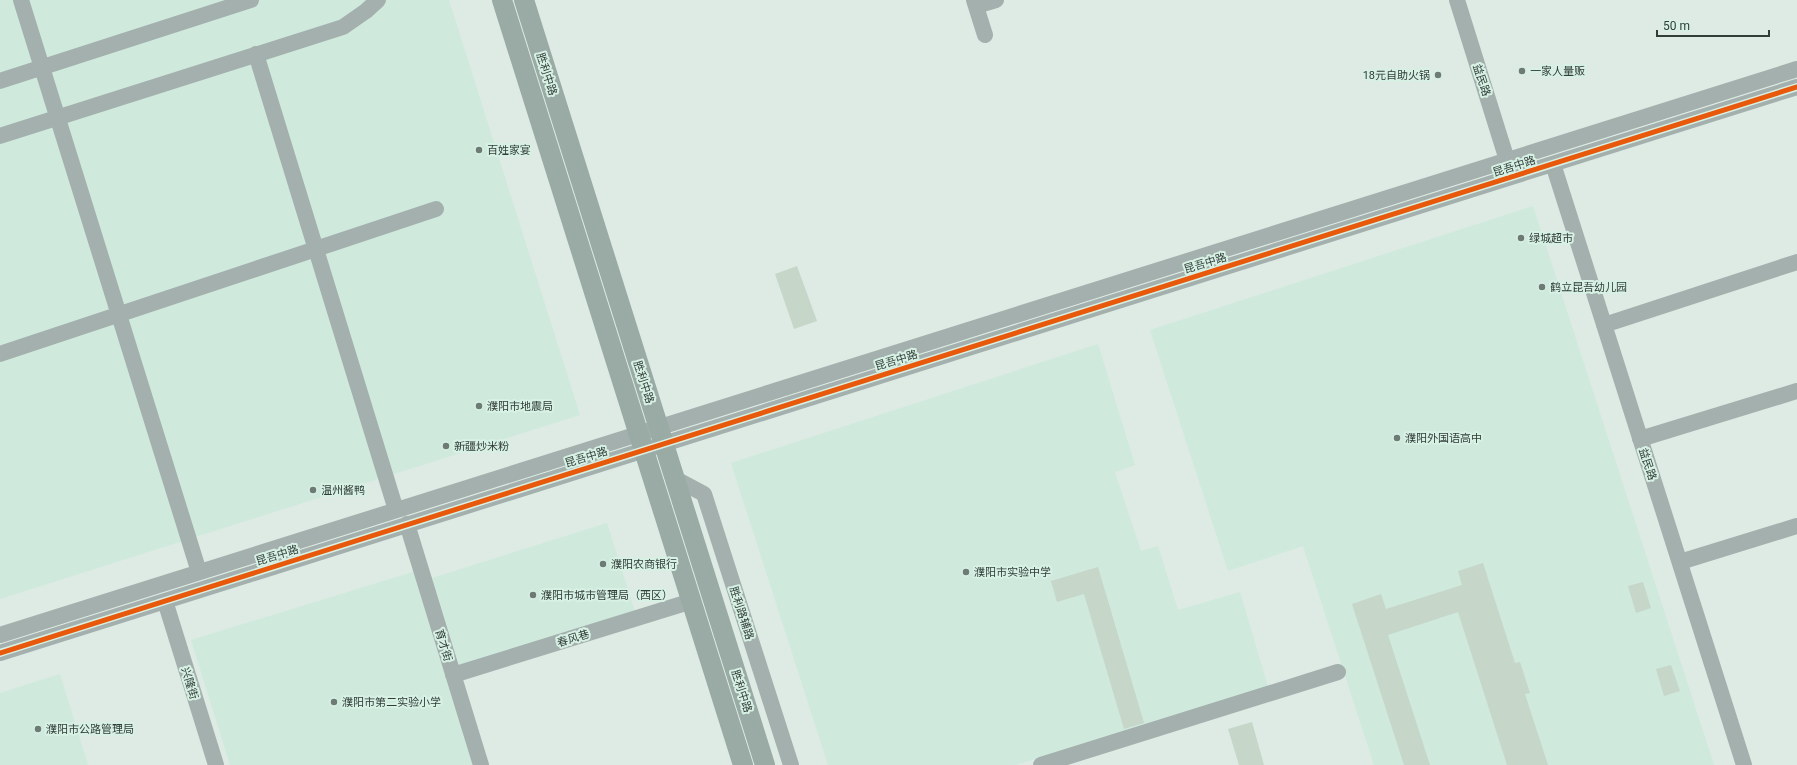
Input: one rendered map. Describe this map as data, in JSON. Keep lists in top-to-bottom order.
{
  "streets": {
    "main road": ["胜利中路"],
    "street": [
      "益民路",
      "昆吾中路",
      "胜利路辅路",
      "春风巷",
      "育才街",
      "兴隆街"
    ]
  },
  "crossings": [
    ["胜利中路", "昆吾中路"],
    ["胜利中路", "胜利路辅路"],
    ["胜利中路", "春风巷"],
    ["益民路", "昆吾中路"],
    ["昆吾中路", "育才街"],
    ["昆吾中路", "兴隆街"],
    ["春风巷", "育才街"]
  ],
  "places": [
    "一家人量贩",
    "18元自助火锅",
    "百姓家宴",
    "绿城超市",
    "鹤立昆吾幼儿园",
    "濮阳市地震局",
    "濮阳外国语高中",
    "新疆炒米粉",
    "温州酱鸭",
    "濮阳农商银行",
    "濮阳市实验中学",
    "濮阳市城市管理局（西区）",
    "濮阳市第二实验小学",
    "濮阳市公路管理局"
  ],
  "scale_bar": "50 m"
}
